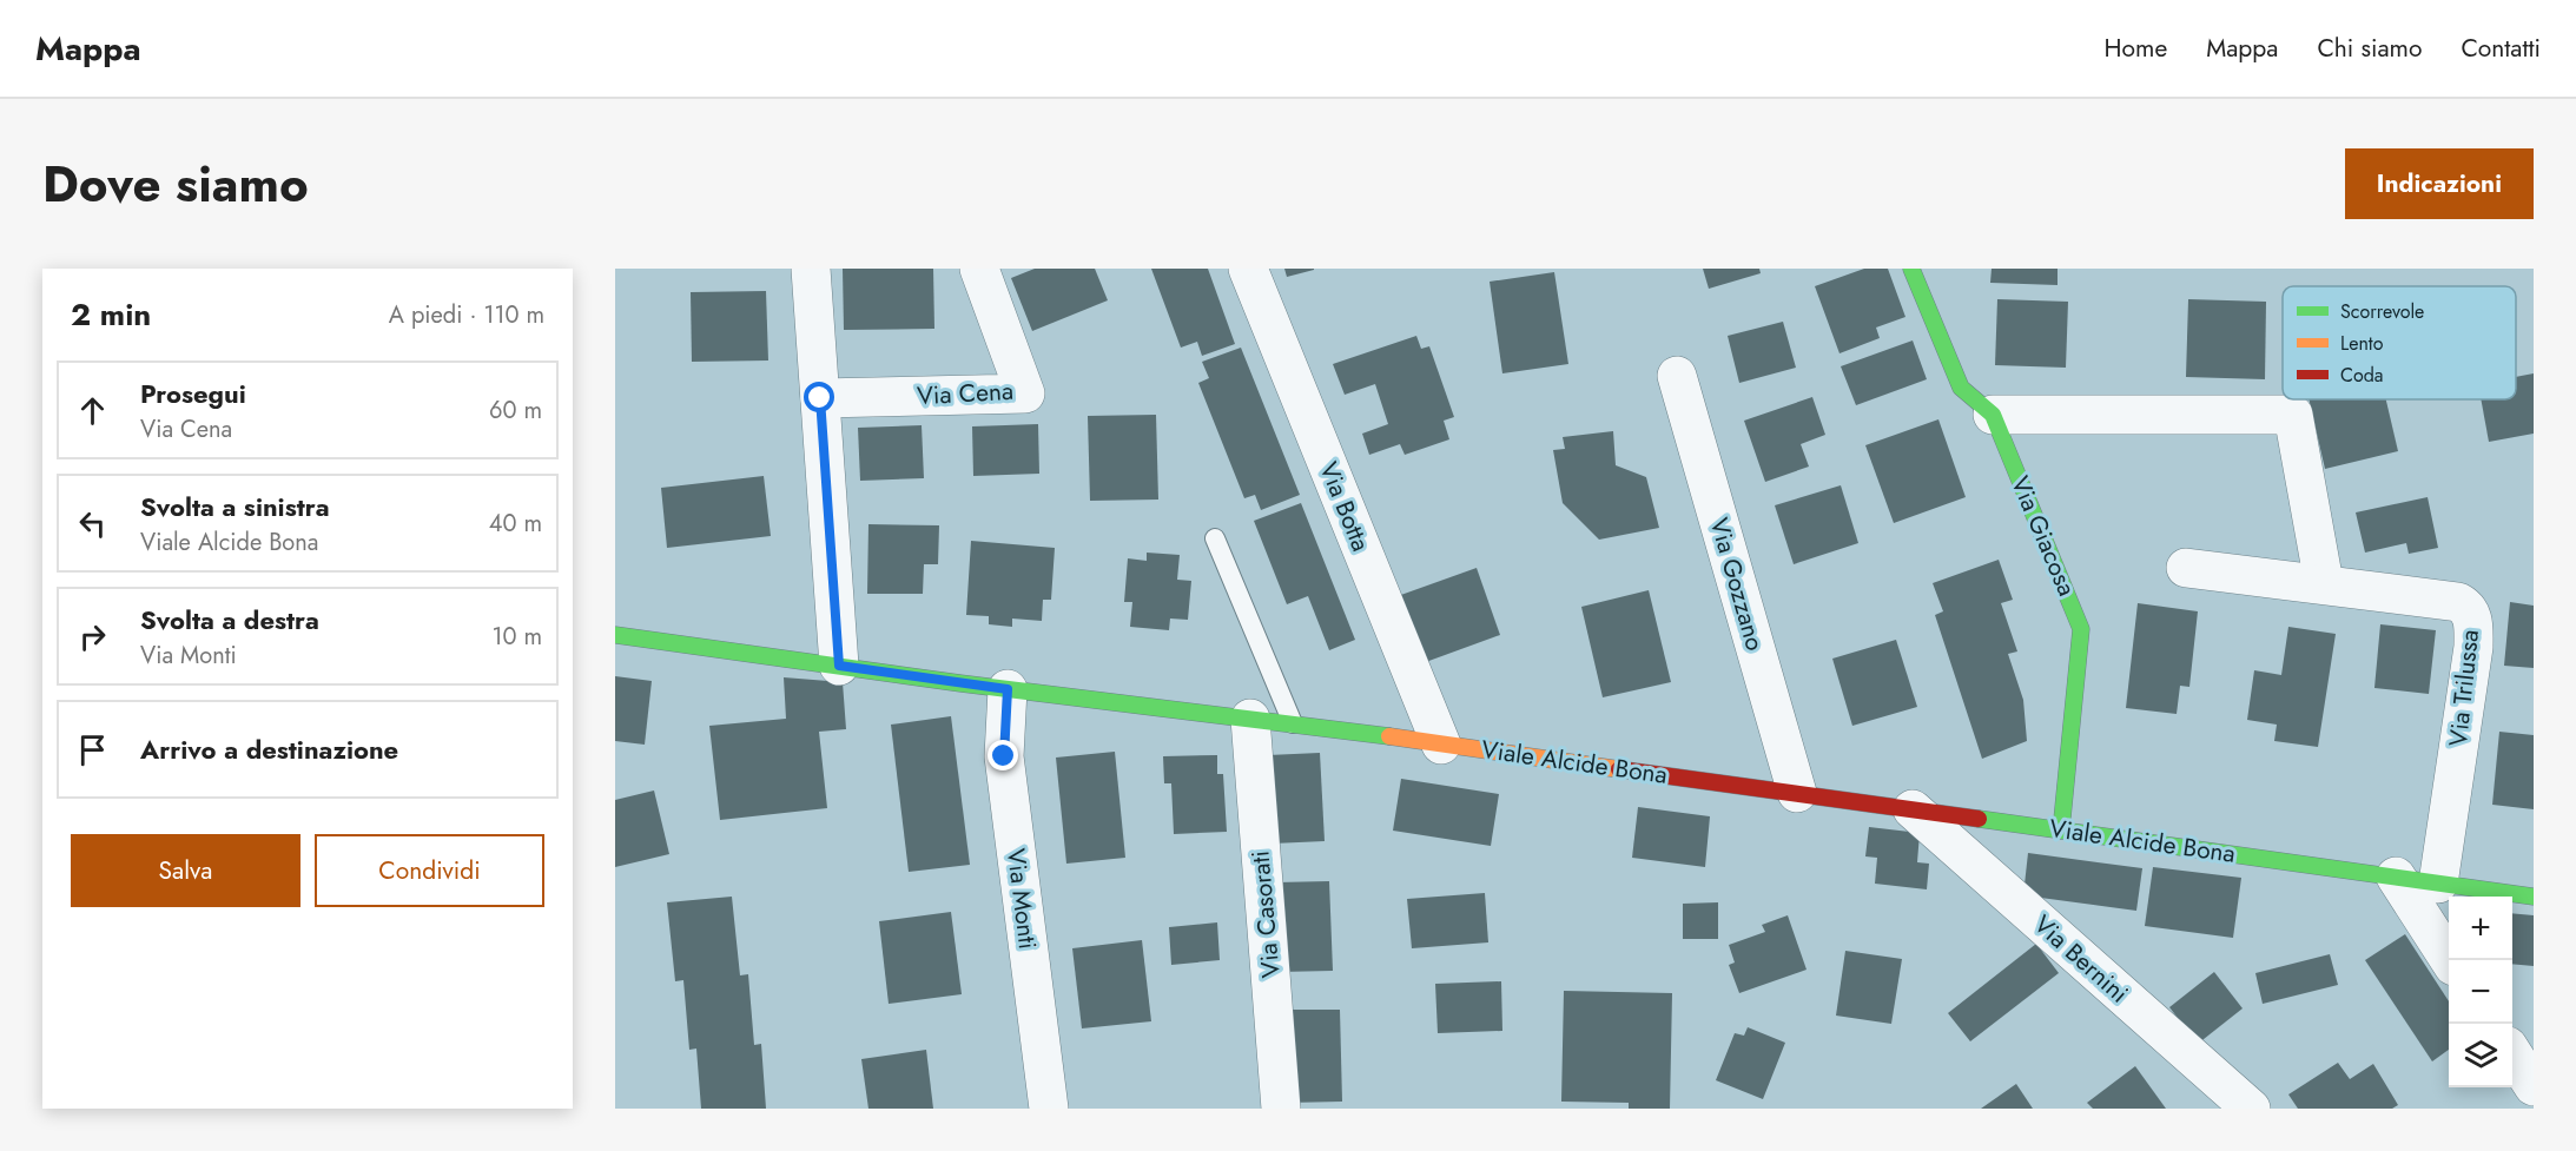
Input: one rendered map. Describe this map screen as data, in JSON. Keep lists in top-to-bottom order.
{
  "streets": {
    "street": [
      "Via Cena",
      "Via Botta",
      "Via Giacosa",
      "Via Gozzano",
      "Via Trilussa",
      "Viale Alcide Bona",
      "Via Monti",
      "Via Casorati",
      "Via Bernini"
    ]
  },
  "crossings": [
    ["Via Botta", "Viale Alcide Bona"],
    ["Via Giacosa", "Viale Alcide Bona"],
    ["Via Gozzano", "Viale Alcide Bona"],
    ["Via Trilussa", "Viale Alcide Bona"],
    ["Viale Alcide Bona", "Via Monti"],
    ["Viale Alcide Bona", "Via Casorati"],
    ["Viale Alcide Bona", "Via Bernini"]
  ],
  "legend": ["Scorrevole", "Lento", "Coda"],
  "page": {
    "header": "Mappa",
    "nav": [
      "Home",
      "Mappa",
      "Chi siamo",
      "Contatti"
    ],
    "title": "Dove siamo",
    "buttons": [
      "Indicazioni",
      ["Salva", "Condividi"]
    ],
    "heading": ["2 min", "A piedi · 110 m"],
    "list": [
      ["Prosegui", "Via Cena", "60 m"],
      ["Svolta a sinistra", "Viale Alcide Bona", "40 m"],
      ["Svolta a destra", "Via Monti", "10 m"],
      "Arrivo a destinazione"
    ],
    "map_buttons": ["+", "−"]
  }
}
